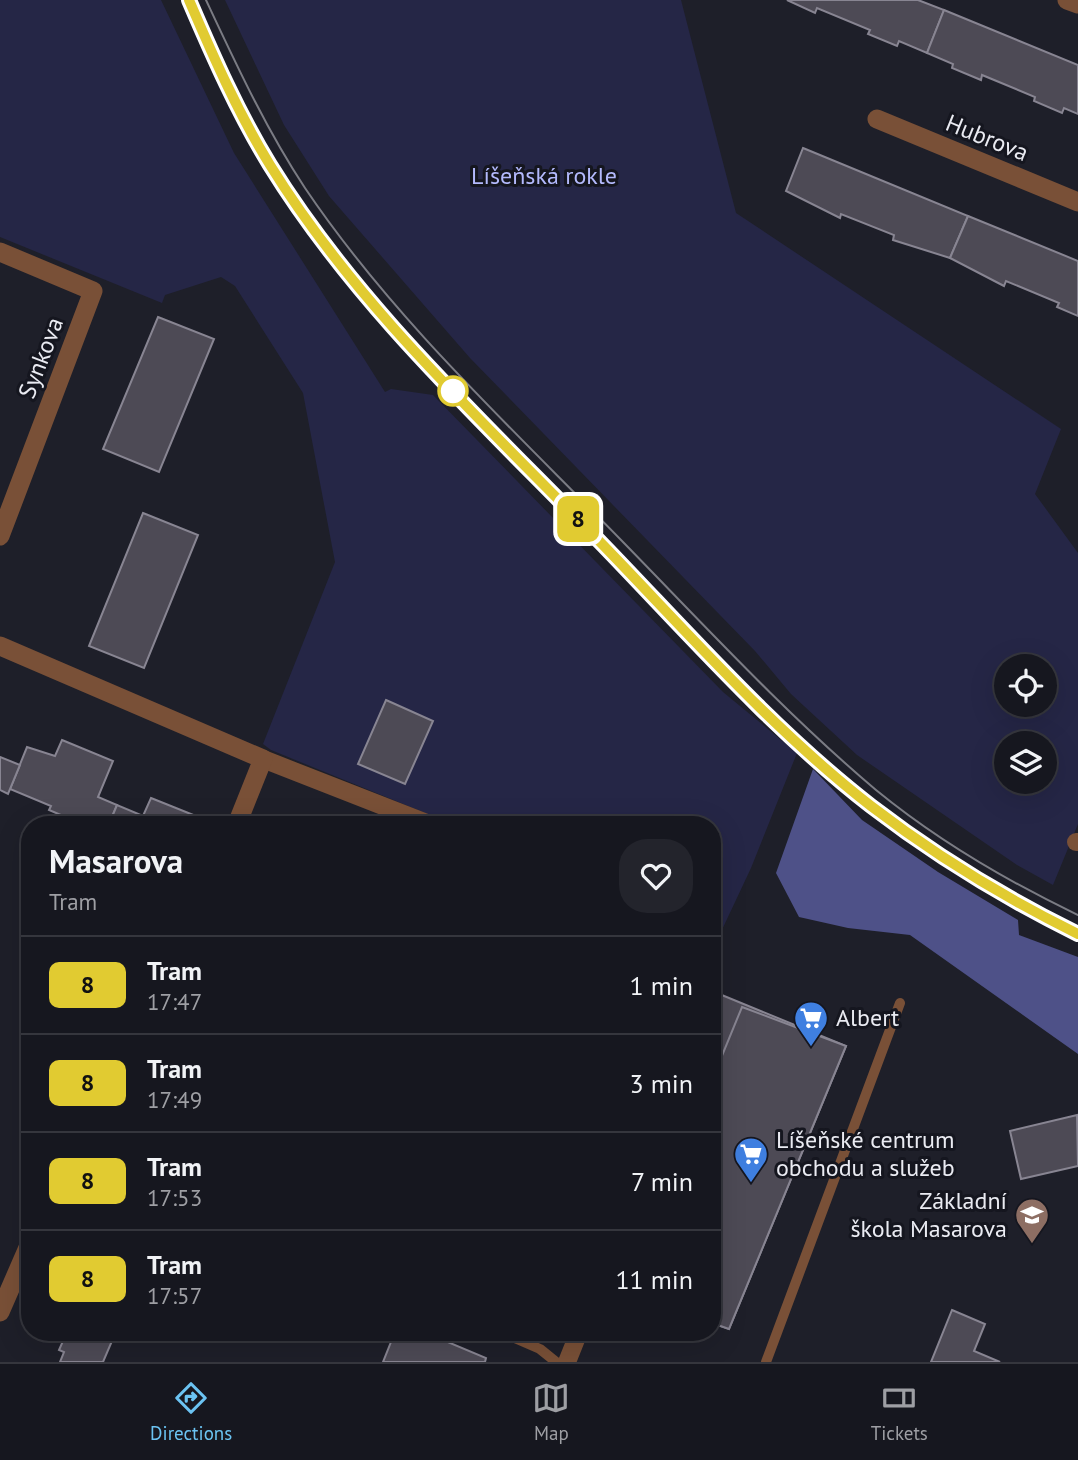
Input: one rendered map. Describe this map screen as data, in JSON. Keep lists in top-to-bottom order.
{
  "streets": {
    "street": ["Hubrova", "Synkova"]
  },
  "parks": ["Líšeňská rokle"],
  "places": {
    "supermarket": ["Albert", "Líšeňské centrum obchodu a služeb"],
    "school or university": ["Základní škola Masarova"]
  },
  "lines": ["tram line 8"],
  "page": {
    "on_map": "8",
    "heading": ["Masarova", "Tram"],
    "list": [
      {
        "mark": "8",
        "name": "Tram",
        "note": "17:47",
        "value": "1 min"
      },
      {
        "mark": "8",
        "name": "Tram",
        "note": "17:49",
        "value": "3 min"
      },
      {
        "mark": "8",
        "name": "Tram",
        "note": "17:53",
        "value": "7 min"
      },
      {
        "mark": "8",
        "name": "Tram",
        "note": "17:57",
        "value": "11 min"
      }
    ],
    "tabs": ["Directions", "Map", "Tickets"]
  }
}
